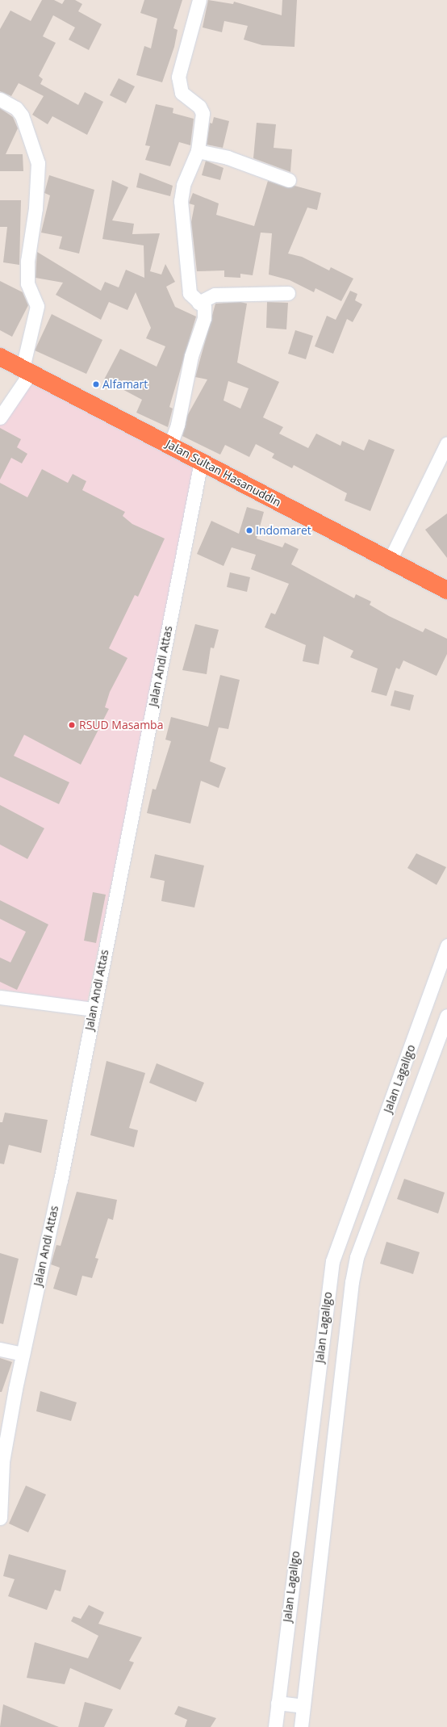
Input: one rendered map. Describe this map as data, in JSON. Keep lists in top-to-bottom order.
{
  "streets": {
    "highway": ["Jalan Sultan Hasanuddin"],
    "street": ["Jalan Andi Attas", "Jalan Lagaligo"]
  },
  "crossings": [
    ["Jalan Sultan Hasanuddin", "Jalan Andi Attas"]
  ],
  "places": ["Alfamart", "Indomaret", "RSUD Masamba"]
}
